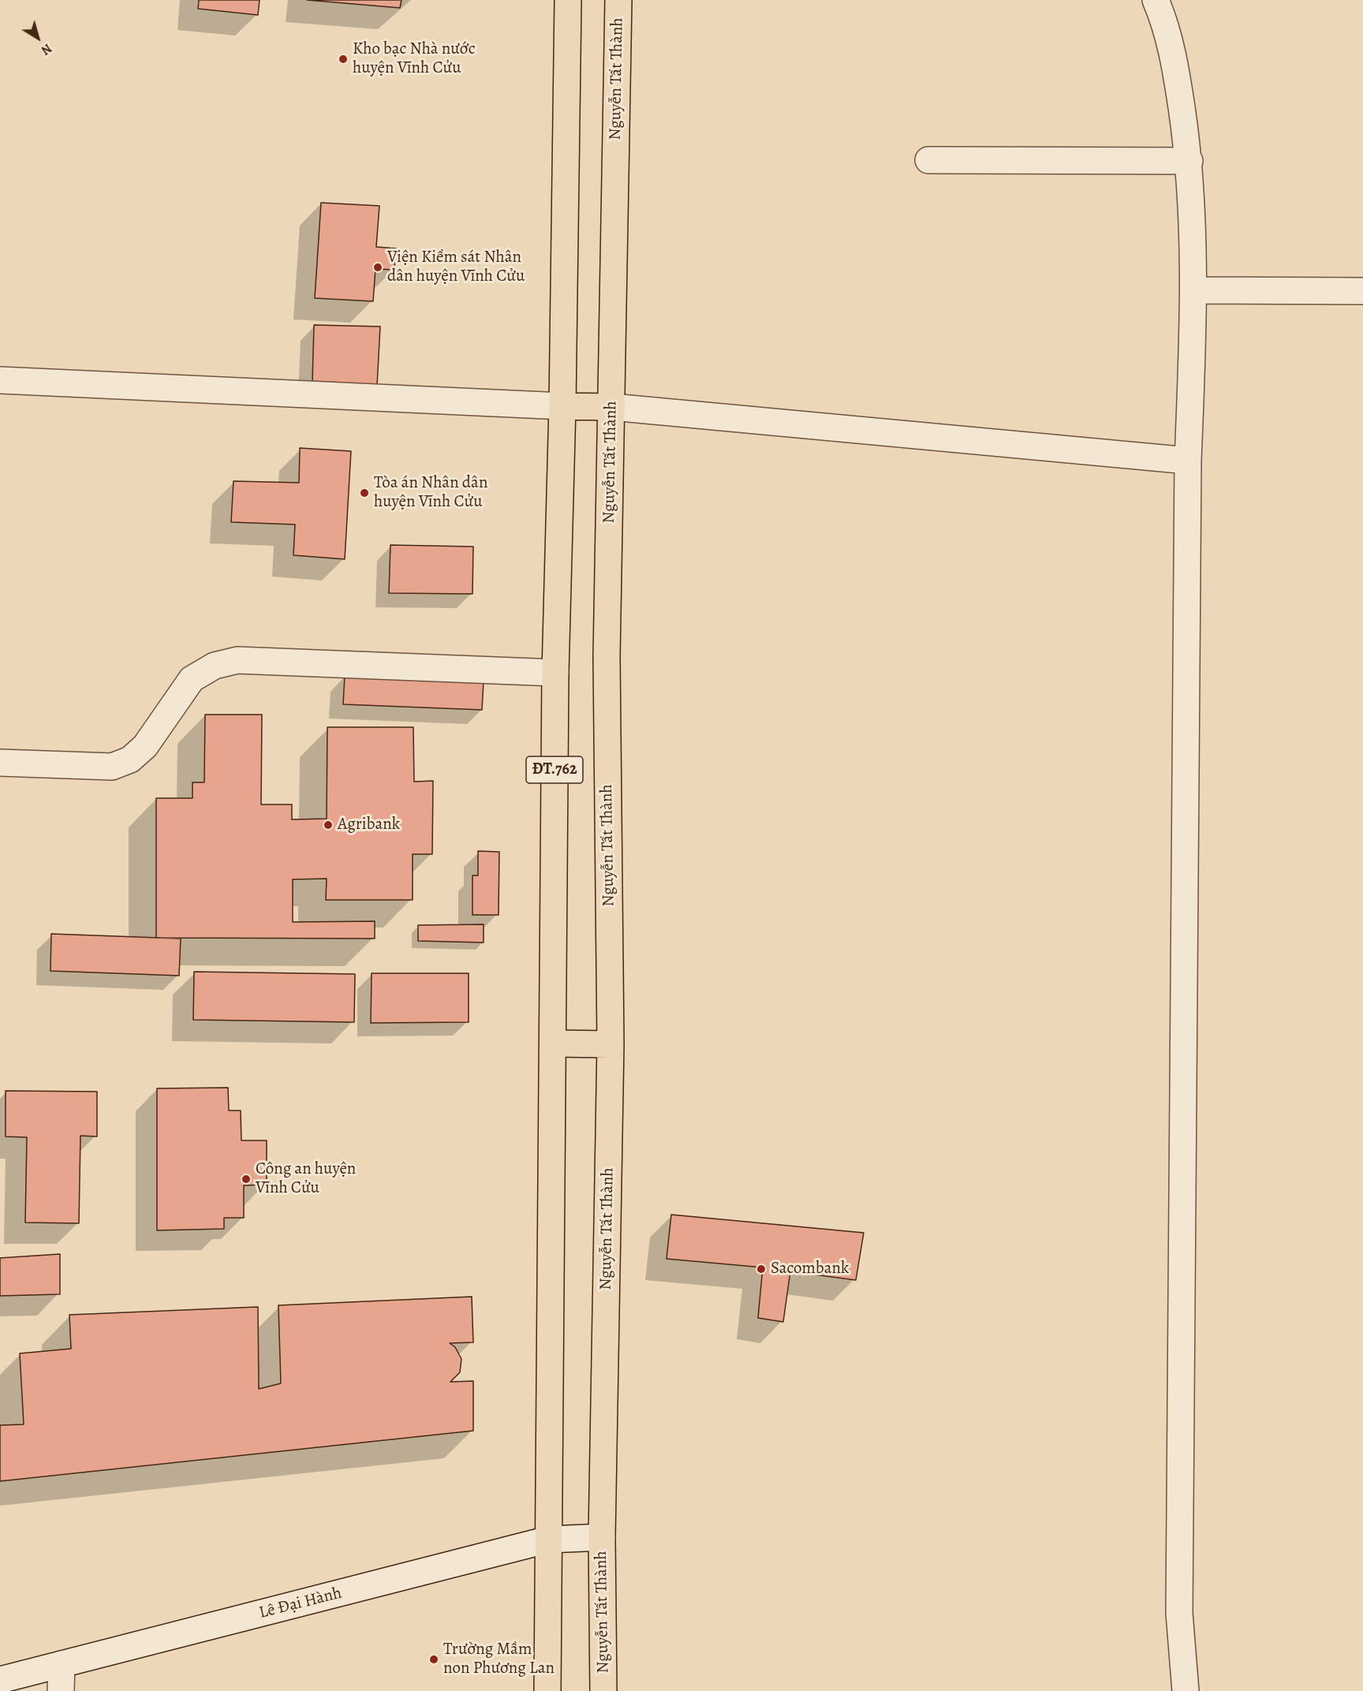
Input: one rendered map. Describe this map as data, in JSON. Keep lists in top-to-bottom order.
{
  "streets": {
    "main road": ["Nguyễn Tất Thành", "ĐT.762"],
    "street": ["Lê Đại Hành"]
  },
  "crossings": [
    ["Nguyễn Tất Thành", "Lê Đại Hành"],
    ["ĐT.762", "Lê Đại Hành"]
  ],
  "places": [
    "Kho bạc Nhà nước huyện Vĩnh Cửu",
    "Viện Kiểm sát Nhân dân huyện Vĩnh Cửu",
    "Tòa án Nhân dân huyện Vĩnh Cửu",
    "Agribank",
    "Công an huyện Vĩnh Cửu",
    "Sacombank",
    "Trường Mầm non Phương Lan"
  ],
  "north": "bottom right"
}
